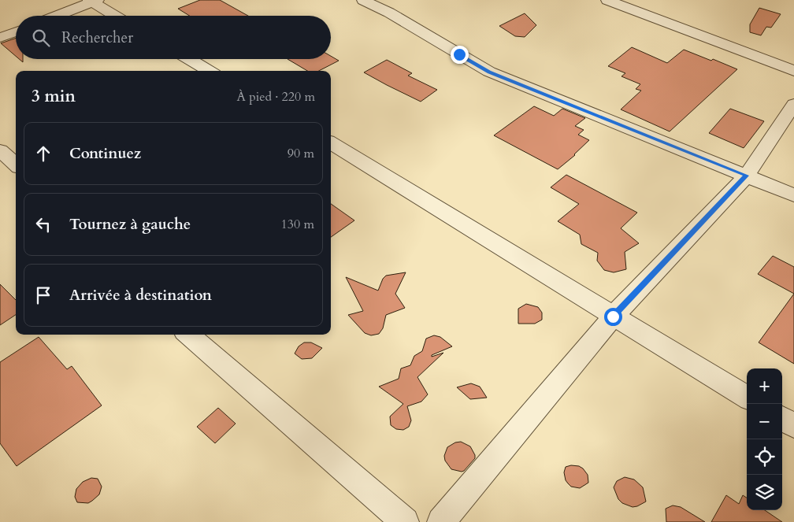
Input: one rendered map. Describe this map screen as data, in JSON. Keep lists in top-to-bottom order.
{
  "page": {
    "search": "Rechercher",
    "heading": ["3 min", "À pied · 220 m"],
    "list": [
      ["Continuez", "90 m"],
      ["Tournez à gauche", "130 m"],
      "Arrivée à destination"
    ],
    "map_buttons": ["+", "−"]
  }
}
